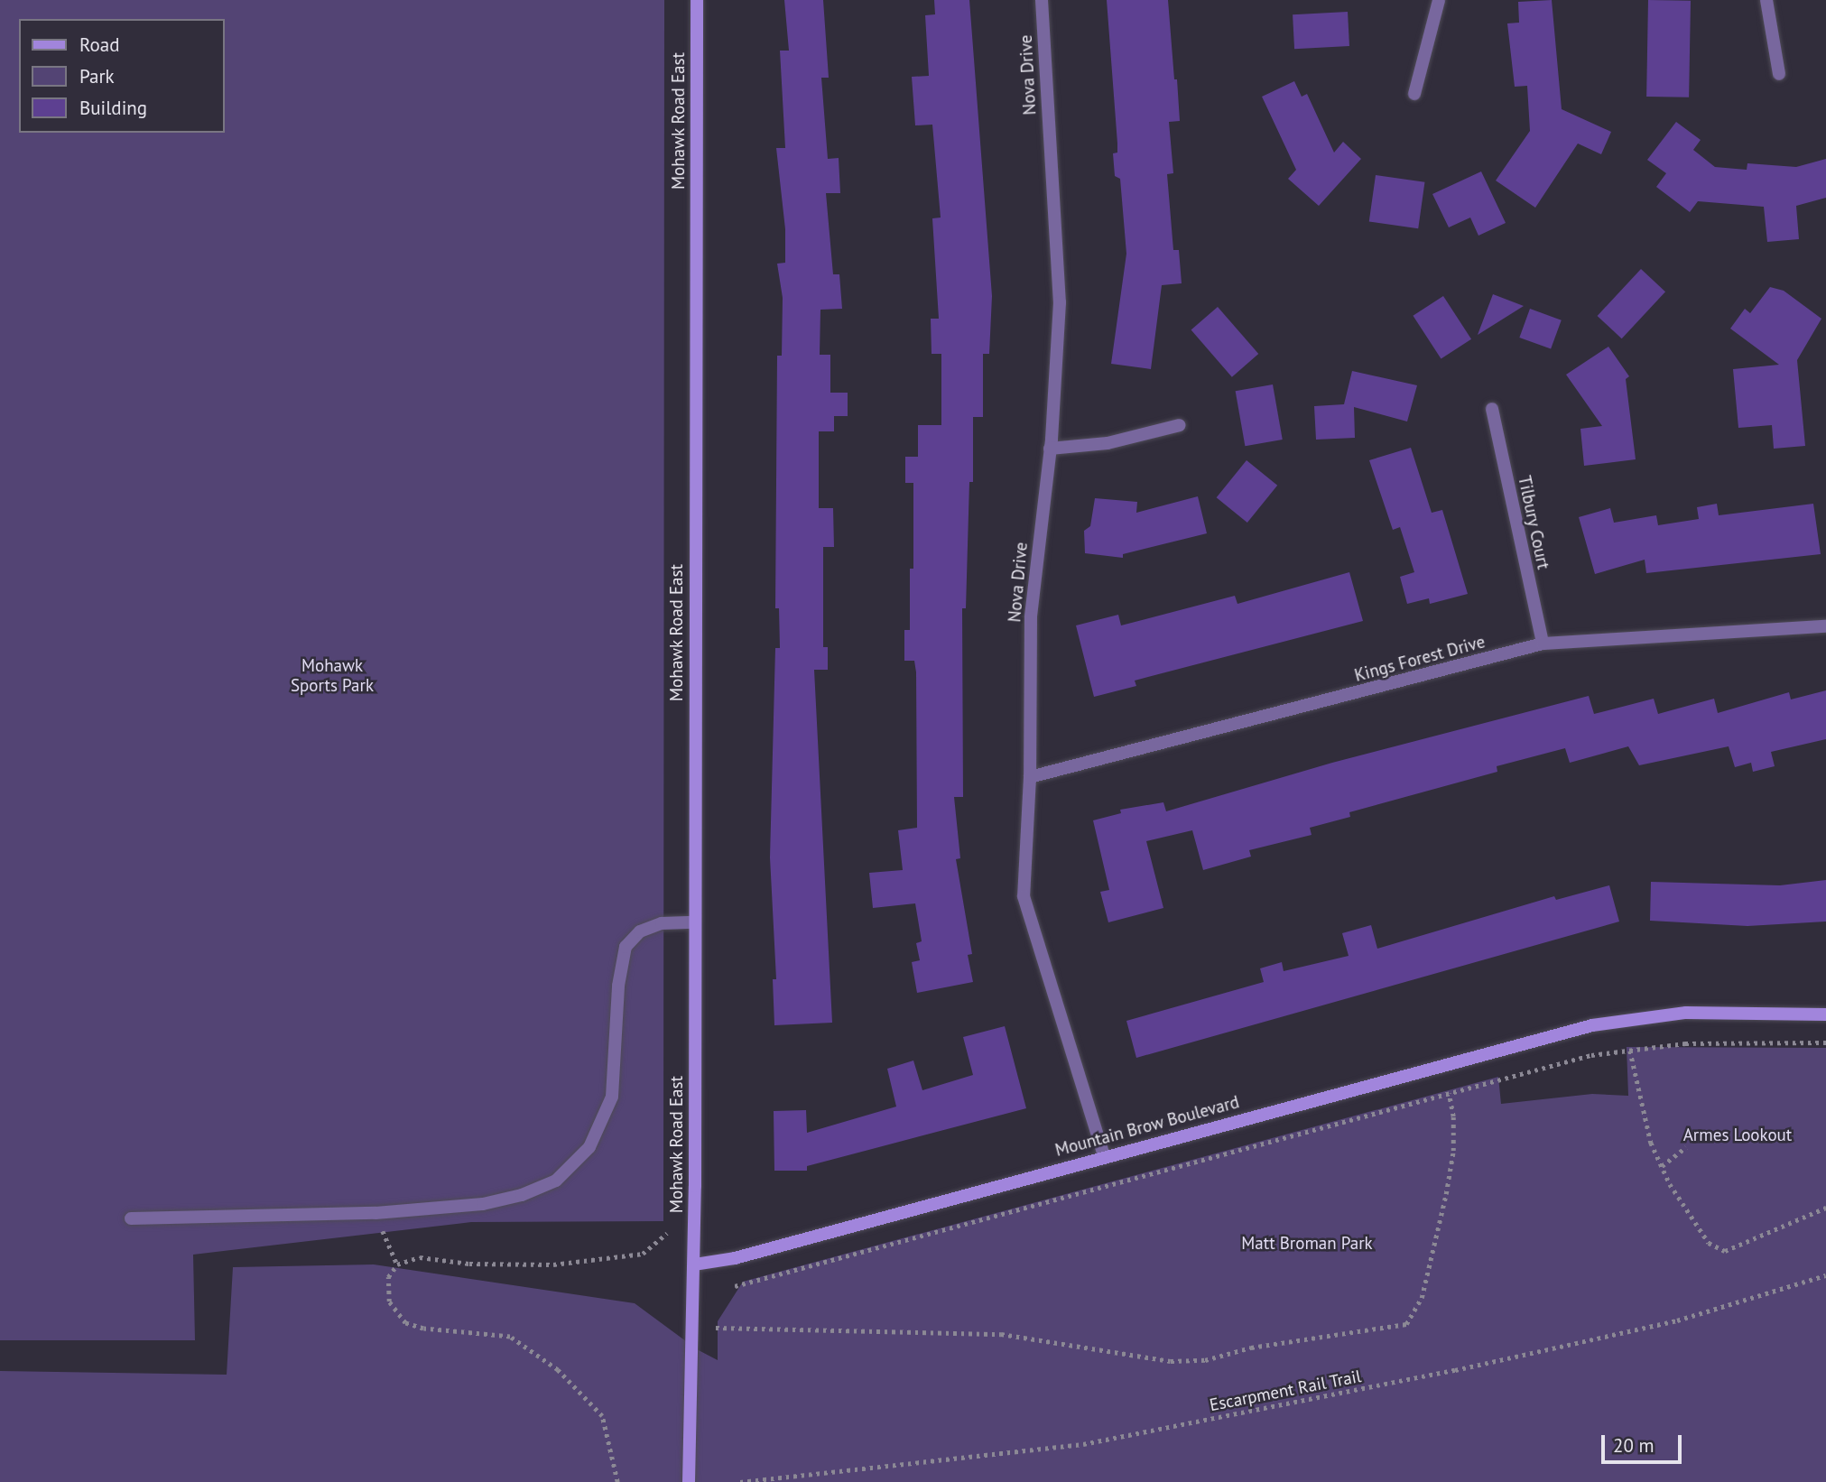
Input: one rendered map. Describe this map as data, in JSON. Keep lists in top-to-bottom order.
{
  "streets": {
    "main road": ["Mohawk Road East", "Mountain Brow Boulevard"],
    "street": ["Nova Drive", "Tilbury Court", "Kings Forest Drive"],
    "path": ["Escarpment Rail Trail"]
  },
  "crossings": [
    ["Nova Drive", "Kings Forest Drive"],
    ["Nova Drive", "Mountain Brow Boulevard"],
    ["Mohawk Road East", "Mountain Brow Boulevard"],
    ["Tilbury Court", "Kings Forest Drive"]
  ],
  "parks": ["Mohawk Sports Park", "Armes Lookout", "Matt Broman Park"],
  "legend": ["Road", "Park", "Building"],
  "scale_bar": "20 m"
}
